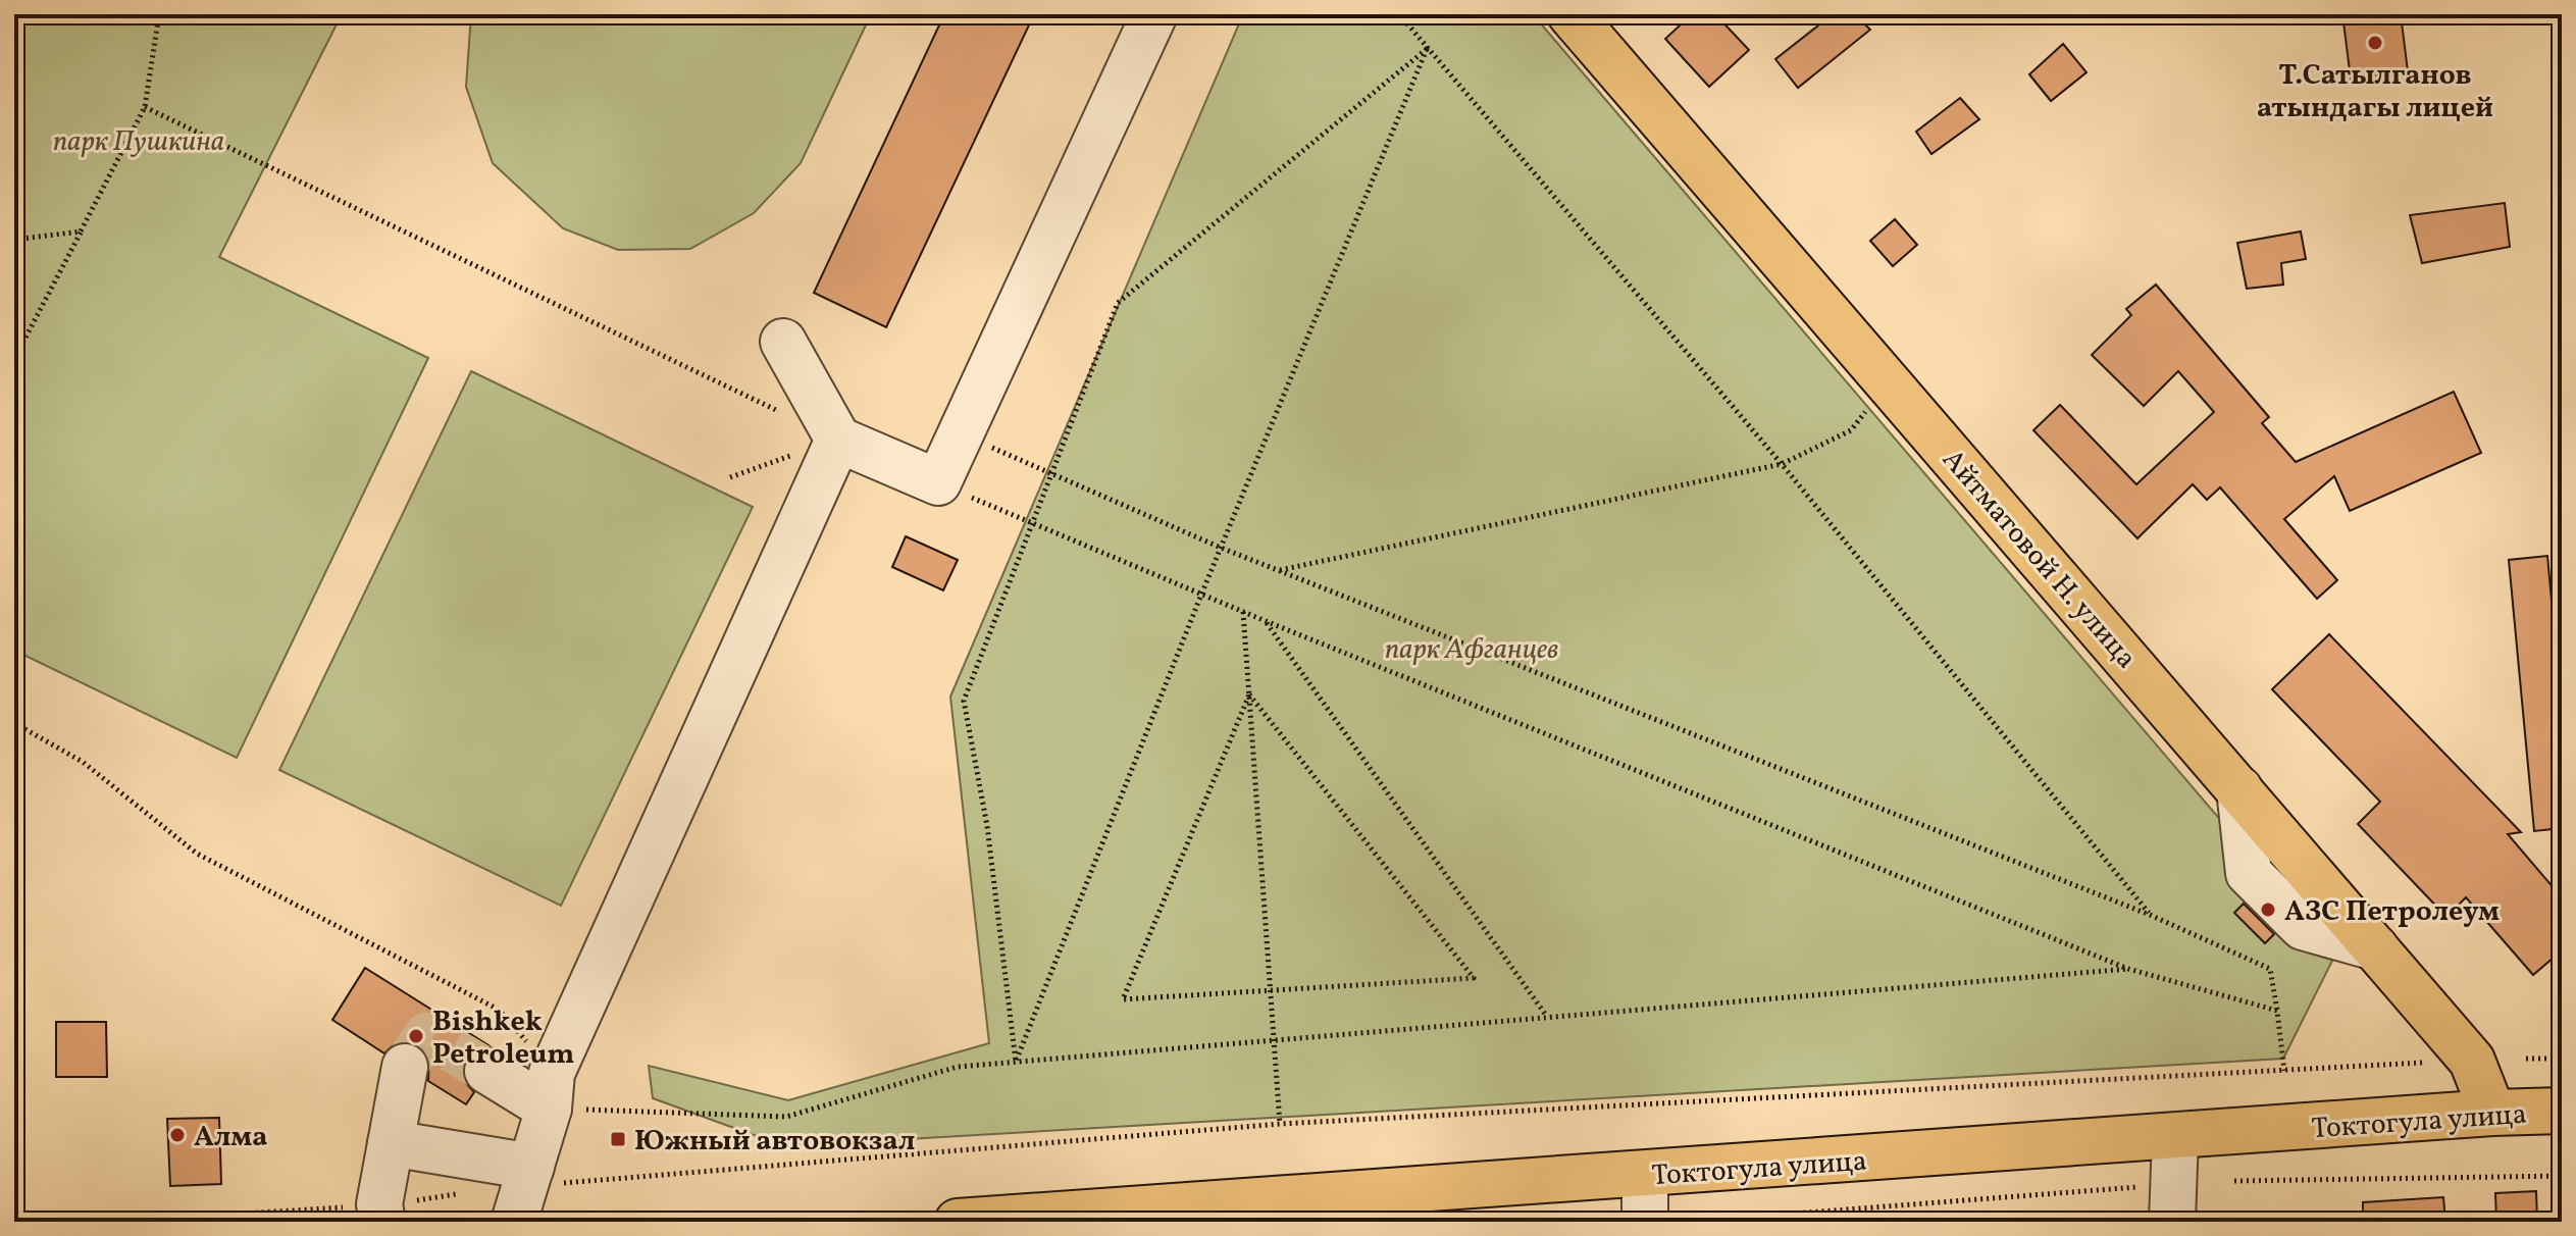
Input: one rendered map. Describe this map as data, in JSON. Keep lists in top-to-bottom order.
{
  "streets": {
    "main road": ["Айтматовой Н. улица", "Токтогула улица"]
  },
  "crossings": [
    ["Айтматовой Н. улица", "Токтогула улица"]
  ],
  "parks": ["парк Пушкина", "парк Афганцев"],
  "places": {
    "other": [
      "Т.Сатылганов атындагы лицей",
      "АЗС Петролеум",
      "Bishkek Petroleum",
      "Алма"
    ],
    "transit": ["Южный автовокзал"]
  }
}
